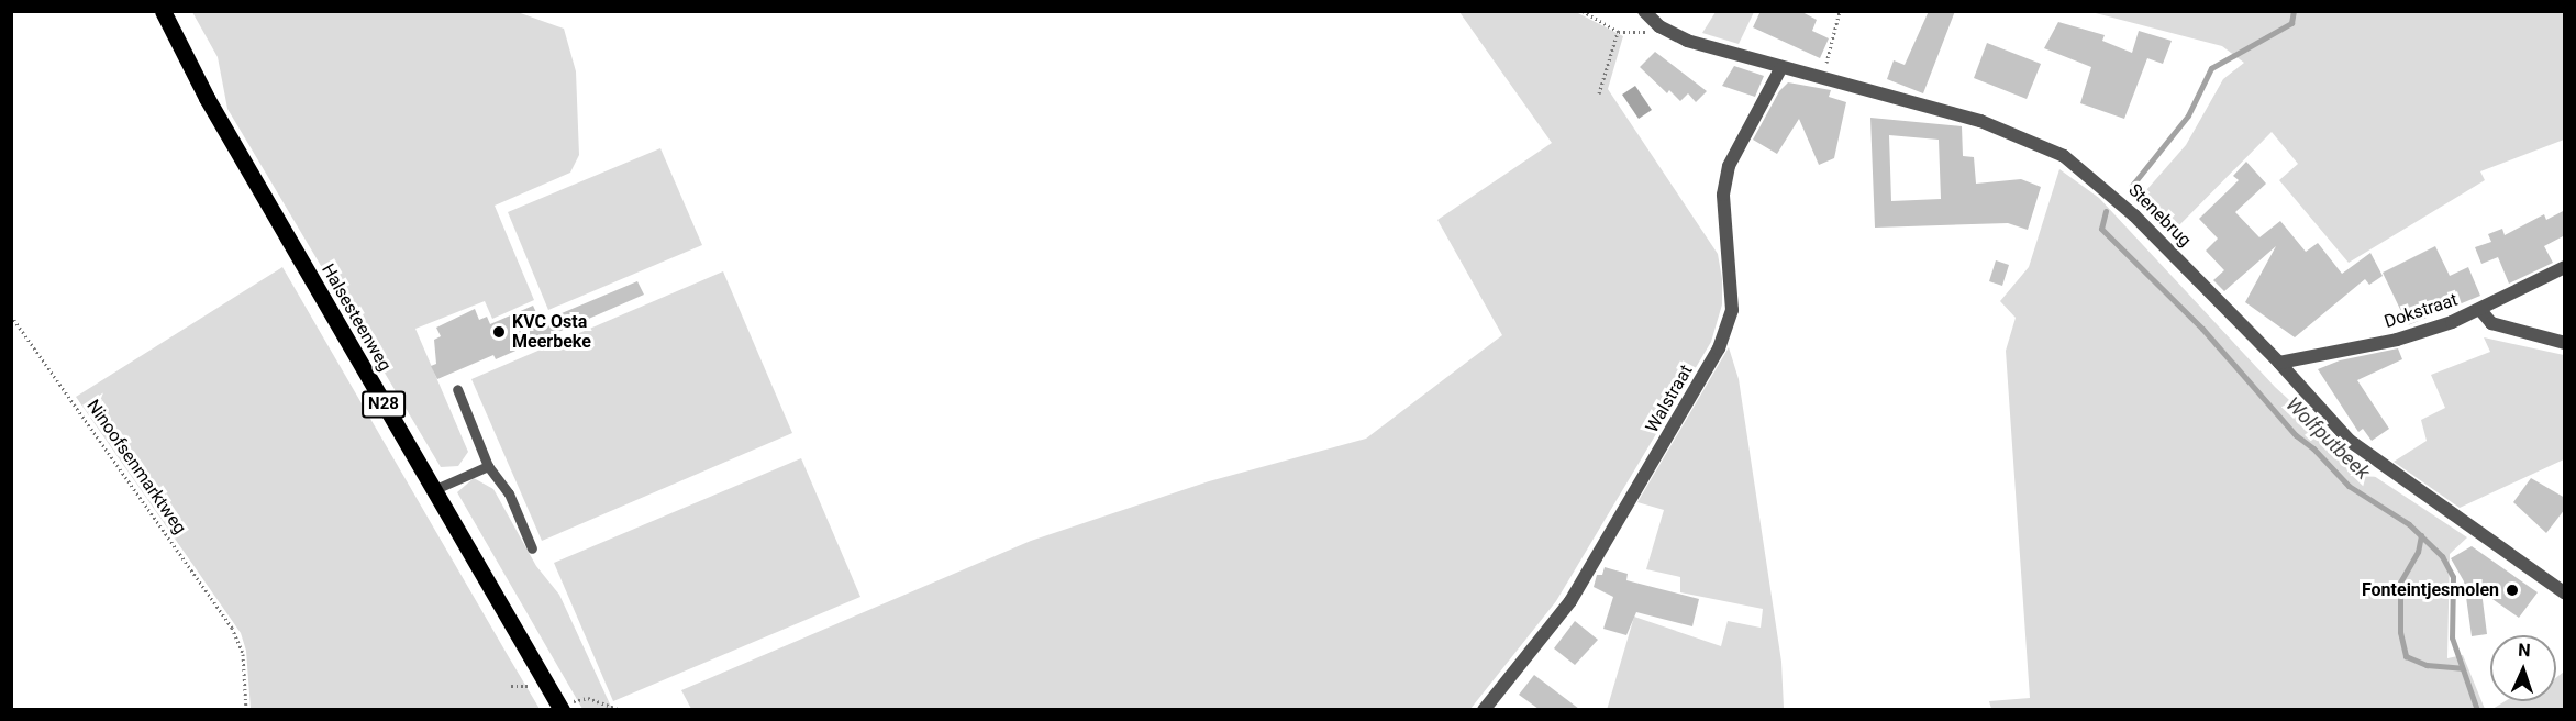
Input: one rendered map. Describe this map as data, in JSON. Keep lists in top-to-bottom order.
{
  "streets": {
    "main road": ["Halsesteenweg", "N28"],
    "street": ["Stenebrug", "Dokstraat", "Walstraat"],
    "path": ["Ninoofsenmarktweg"]
  },
  "crossings": [
    ["Stenebrug", "Dokstraat"],
    ["Stenebrug", "Walstraat"]
  ],
  "water": ["Wolfputbeek"],
  "places": ["KVC Osta Meerbeke", "Fonteintjesmolen"],
  "north": "top"
}
